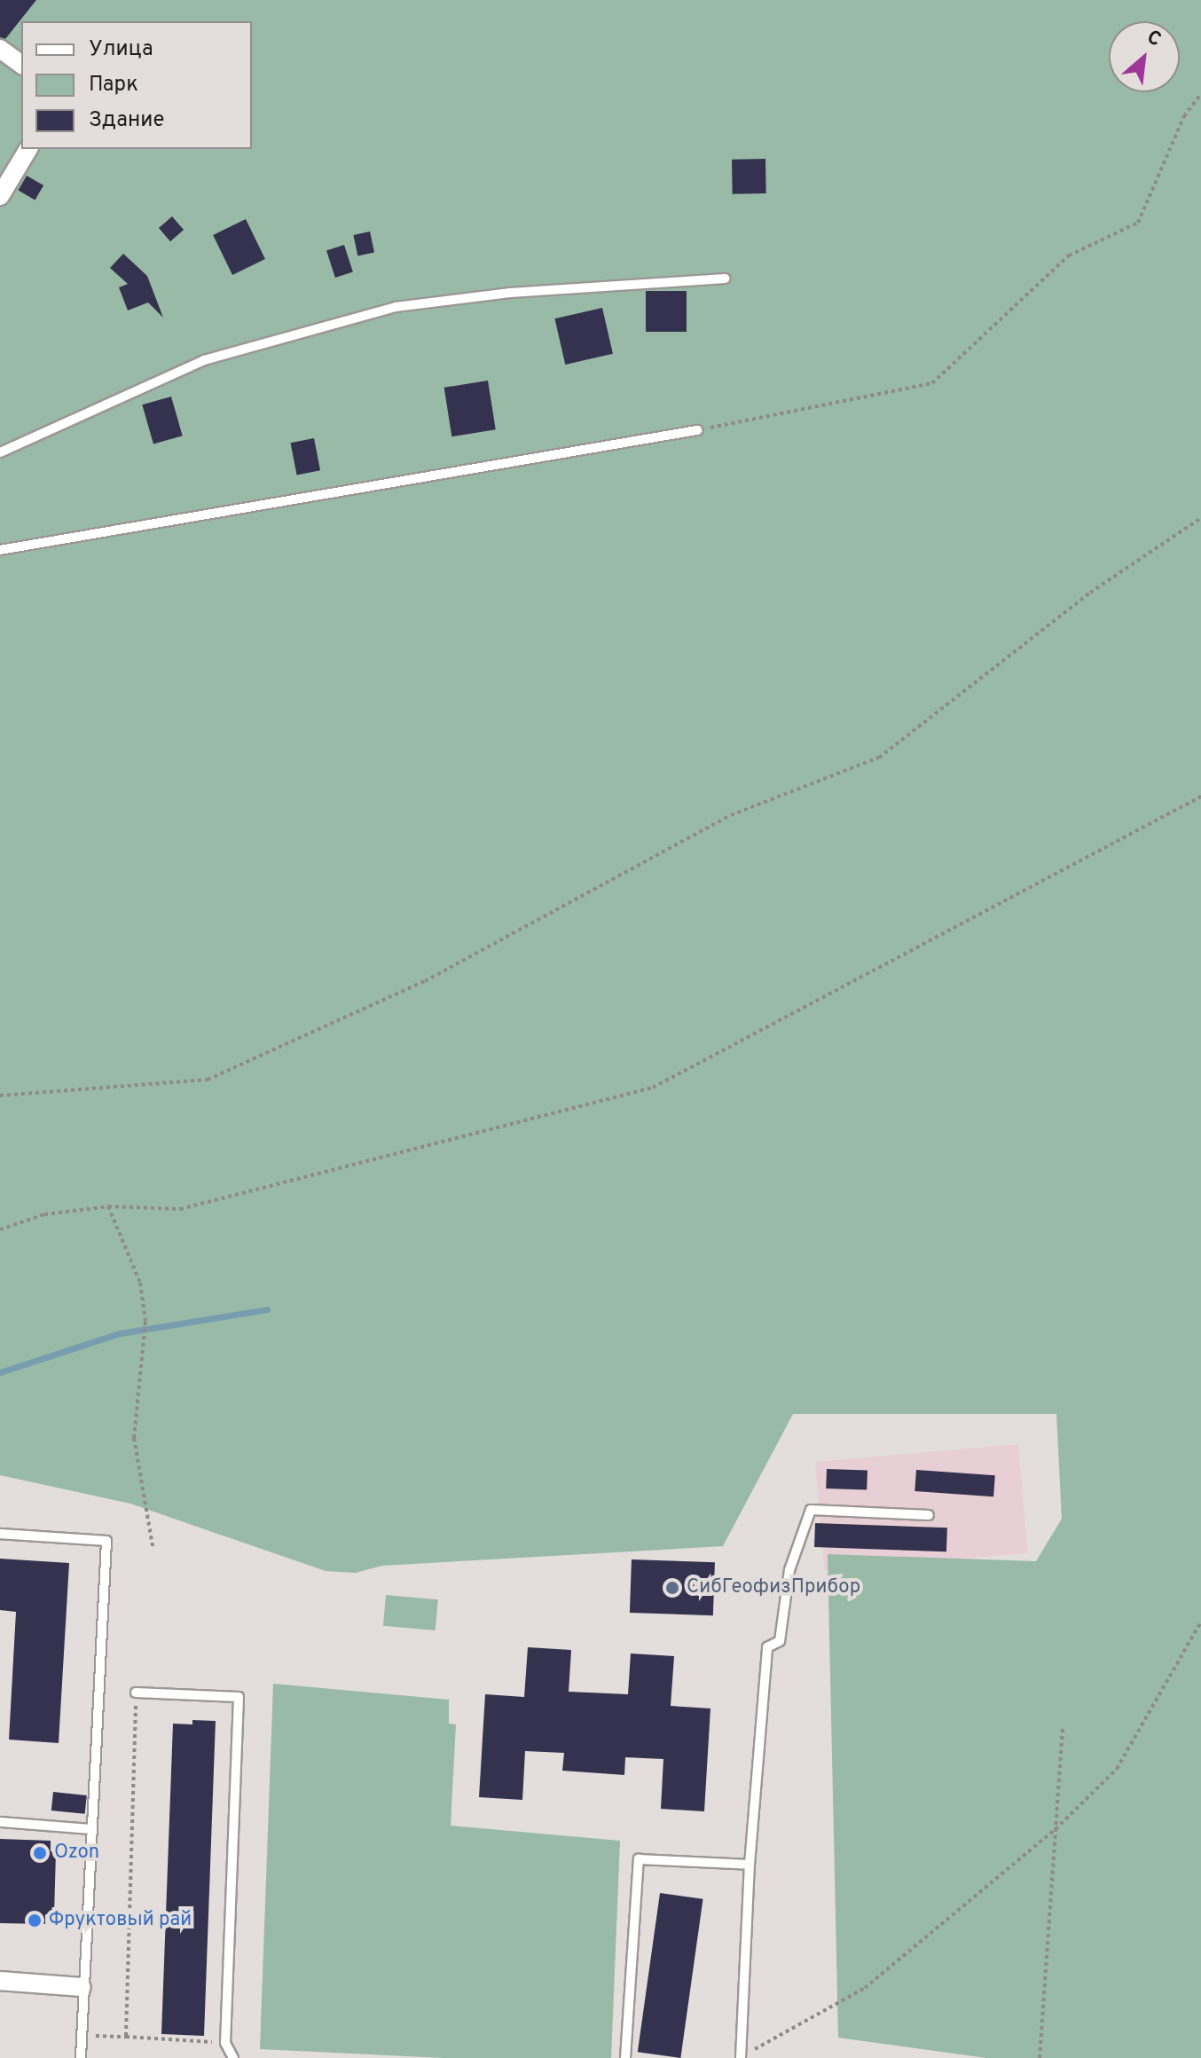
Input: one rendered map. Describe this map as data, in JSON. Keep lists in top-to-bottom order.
{
  "places": ["СибГеофизПрибор", "Ozon", "Фруктовый рай"],
  "legend": ["Улица", "Парк", "Здание"],
  "north": "top right"
}
